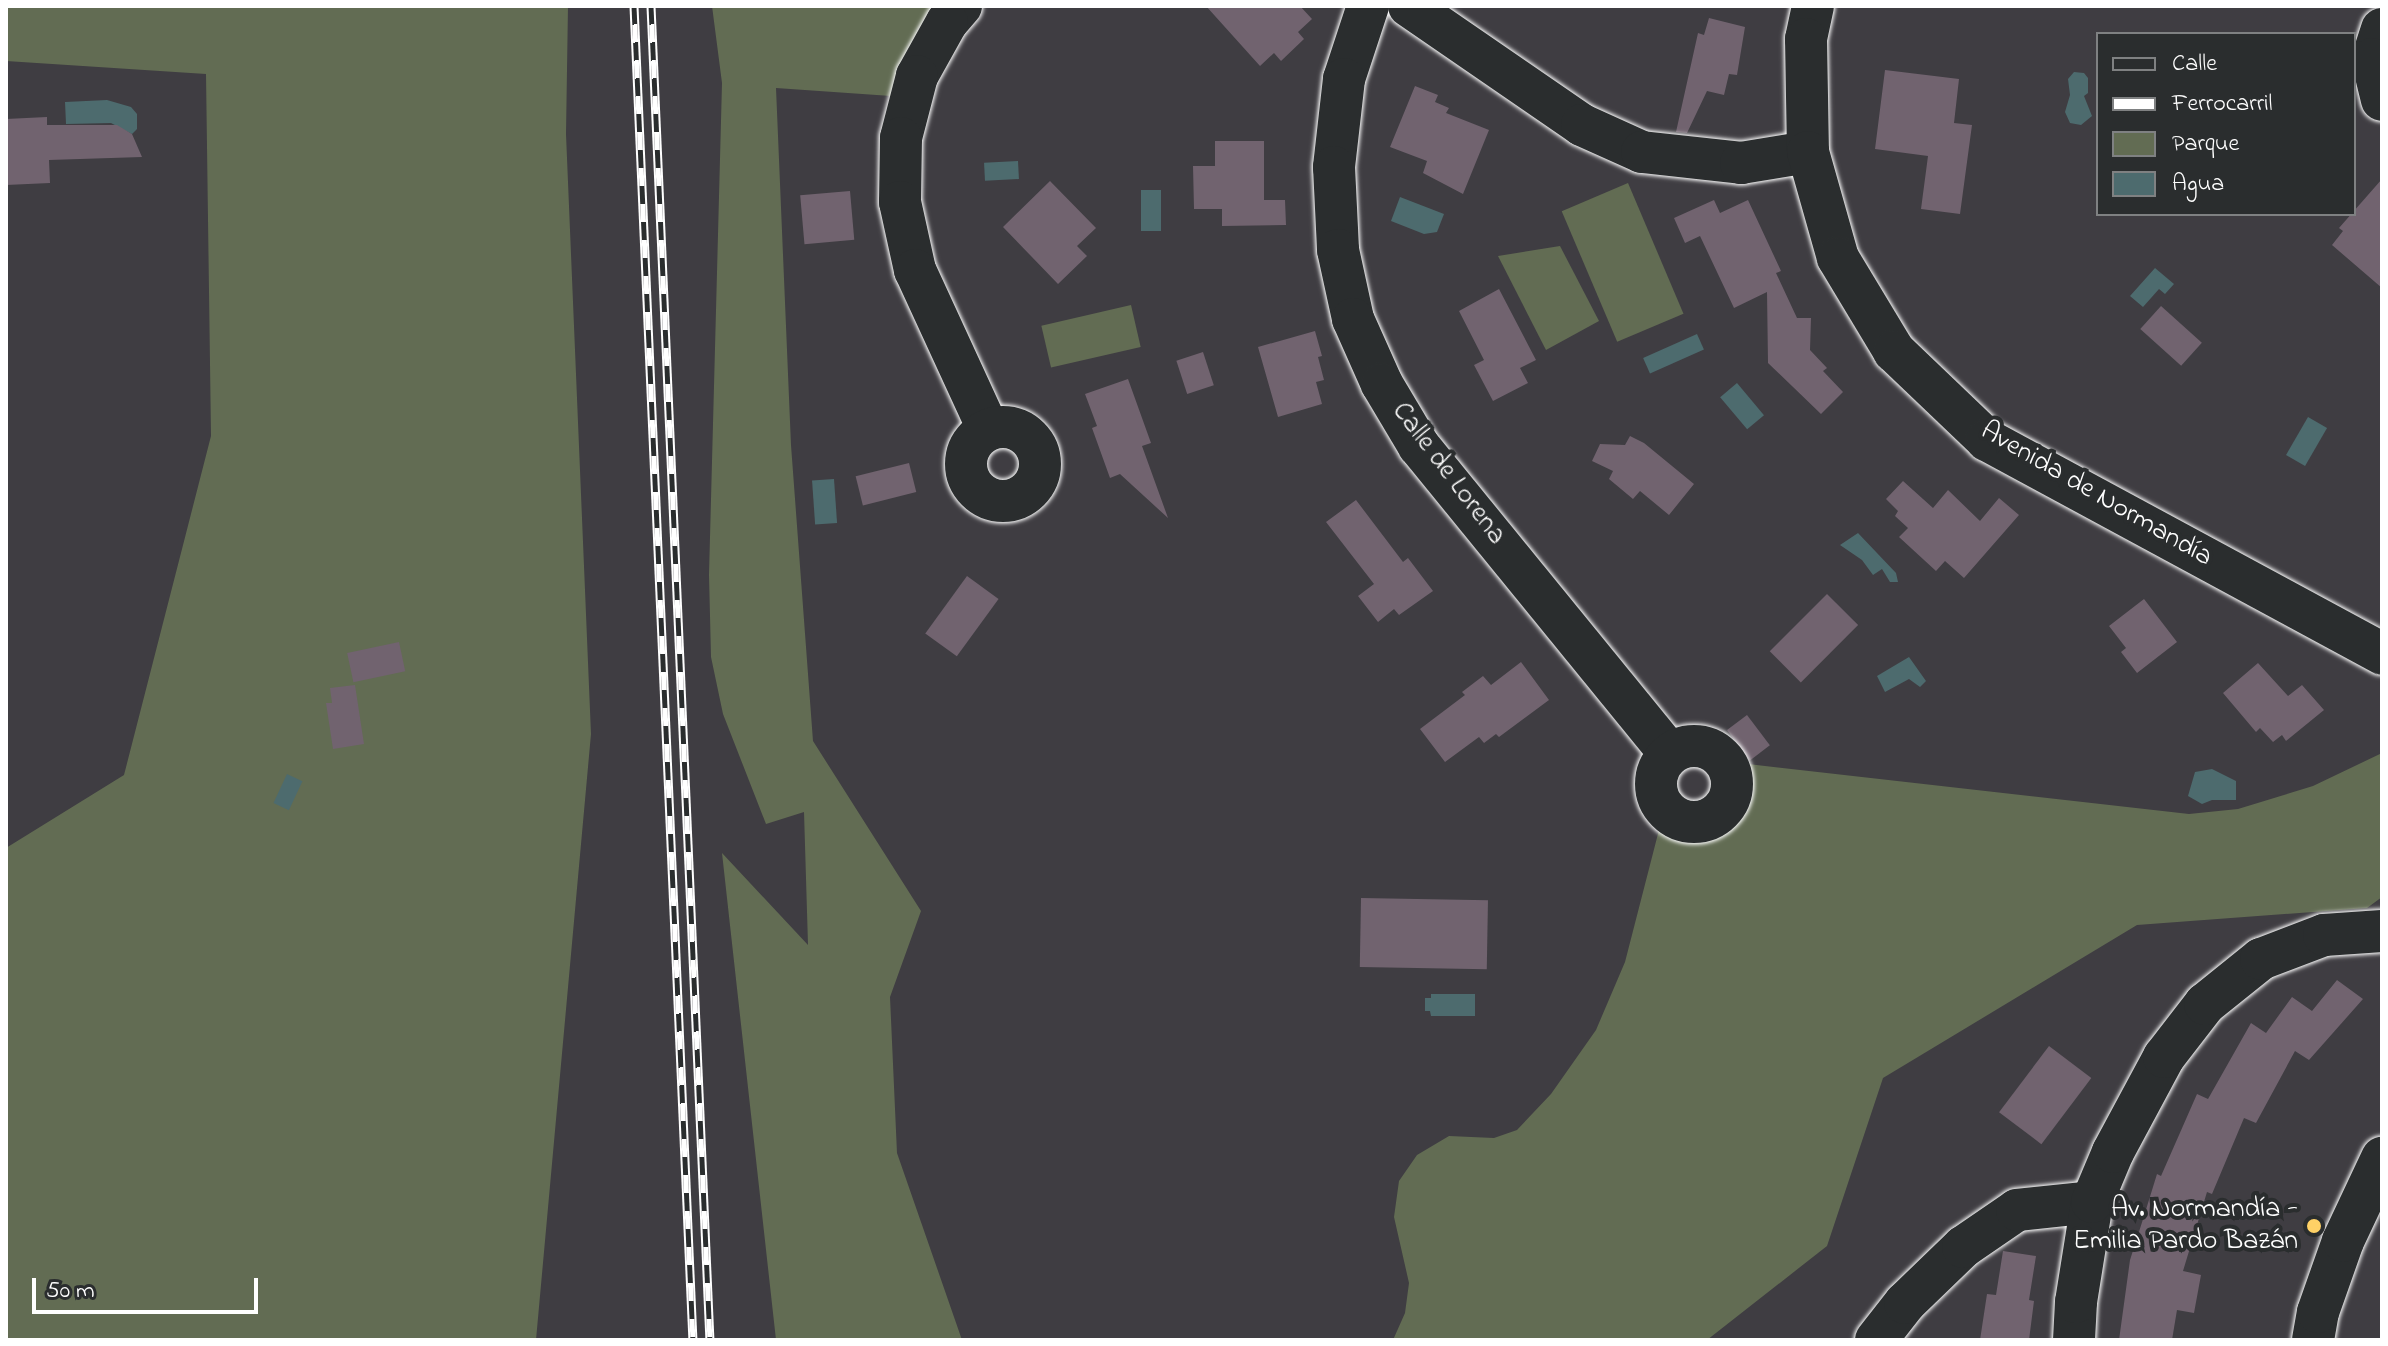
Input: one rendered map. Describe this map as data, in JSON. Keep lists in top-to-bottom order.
{
  "streets": {
    "street": ["Calle de Lorena", "Avenida de Normandía"]
  },
  "places": ["Av. Normandía - Emilia Pardo Bazán"],
  "legend": [
    "Calle",
    "Ferrocarril",
    "Parque",
    "Agua"
  ],
  "scale_bar": "50 m"
}
